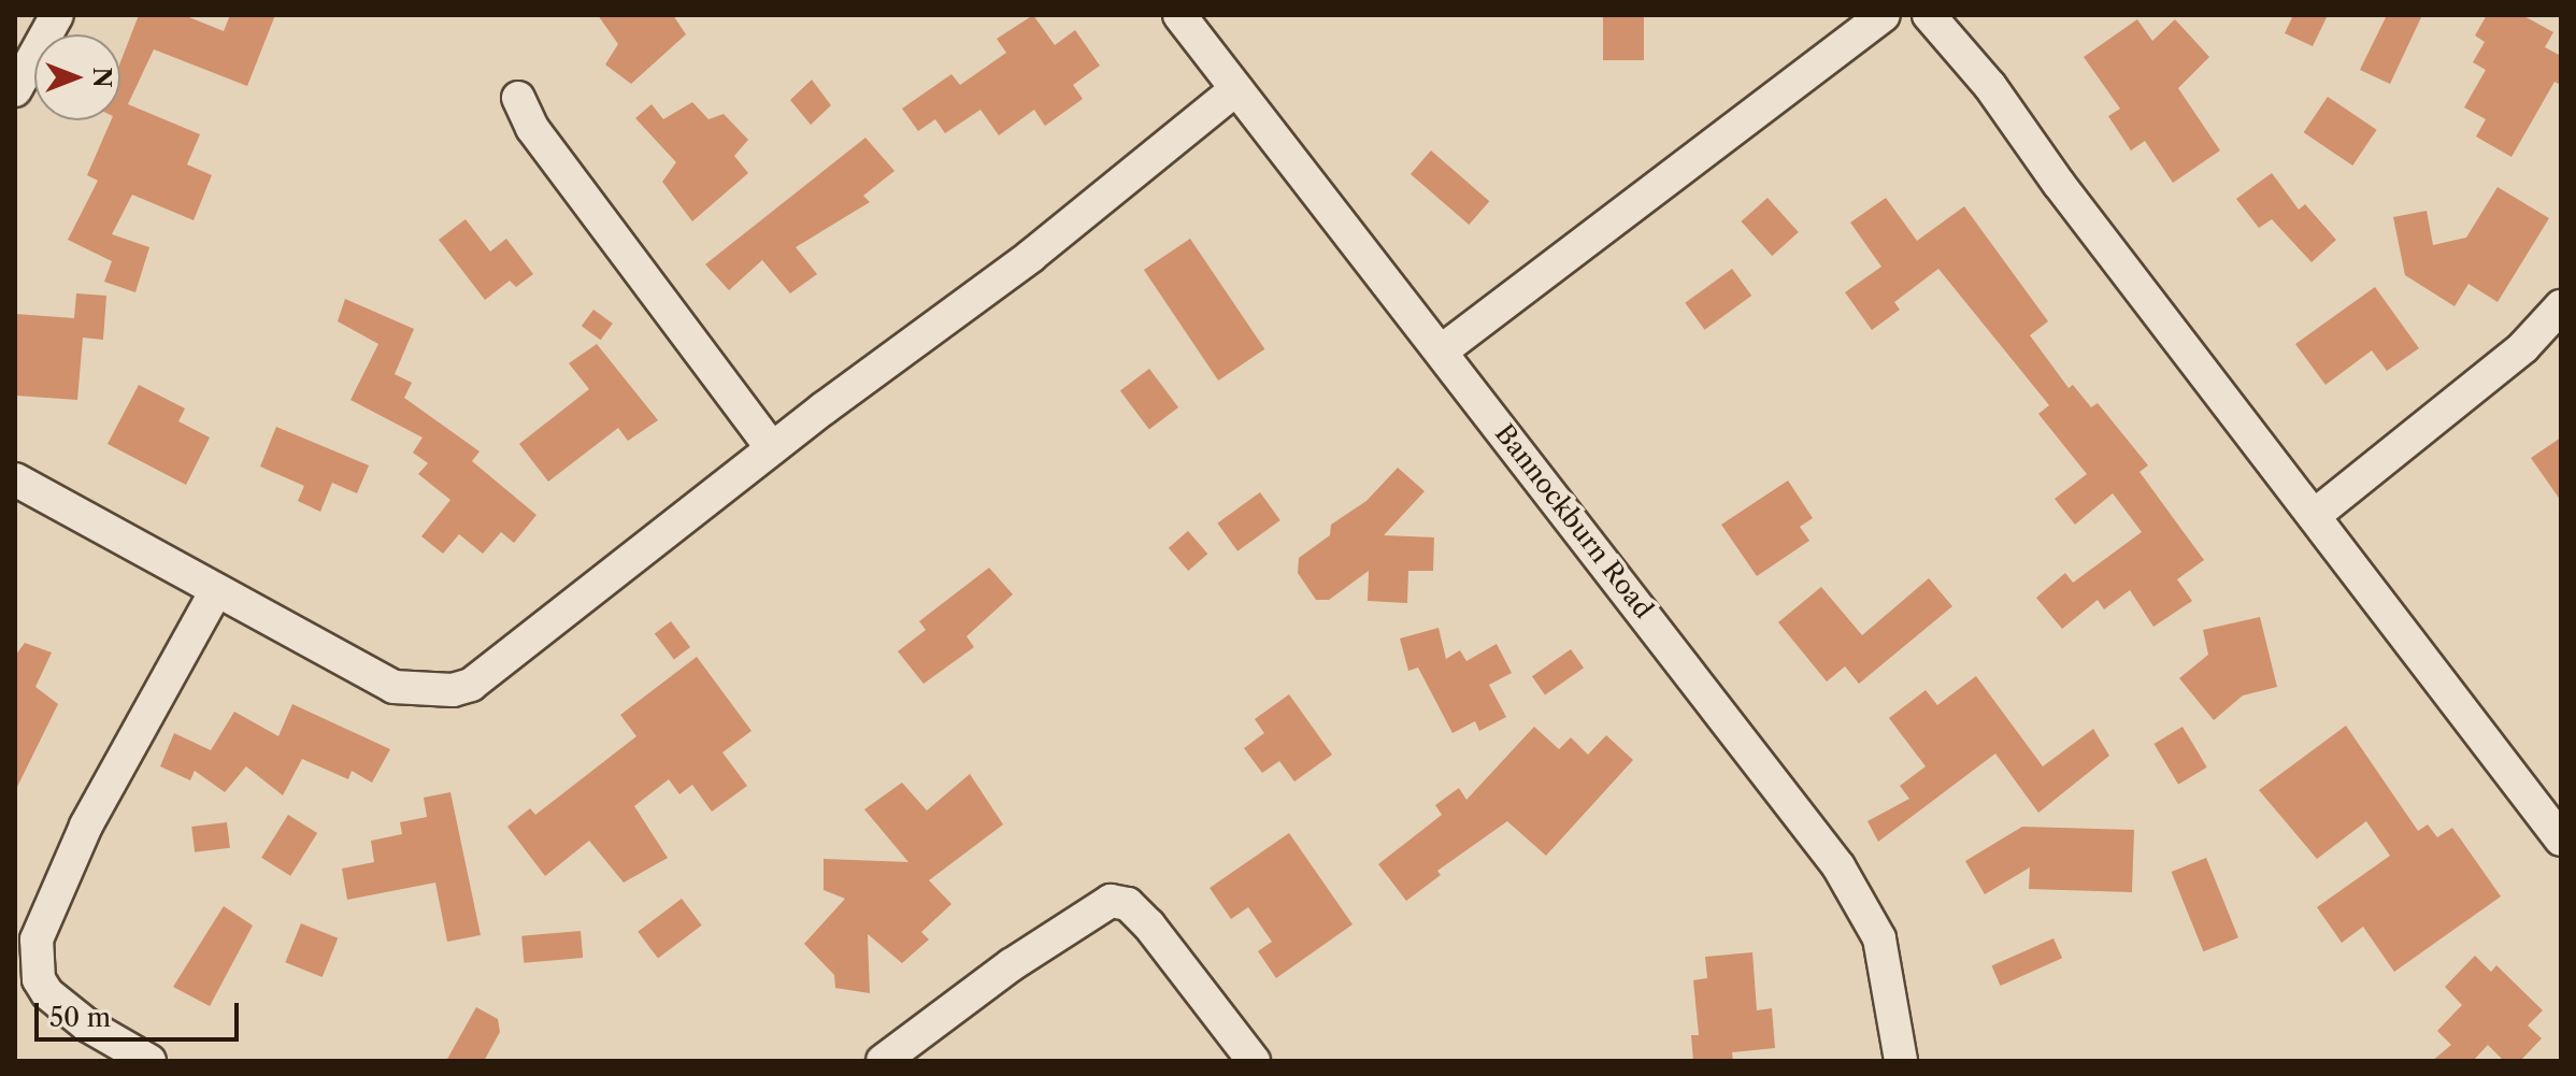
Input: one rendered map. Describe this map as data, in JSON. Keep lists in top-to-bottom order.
{
  "streets": {
    "street": ["Bannockburn Road"]
  },
  "scale_bar": "50 m",
  "north": "right"
}
